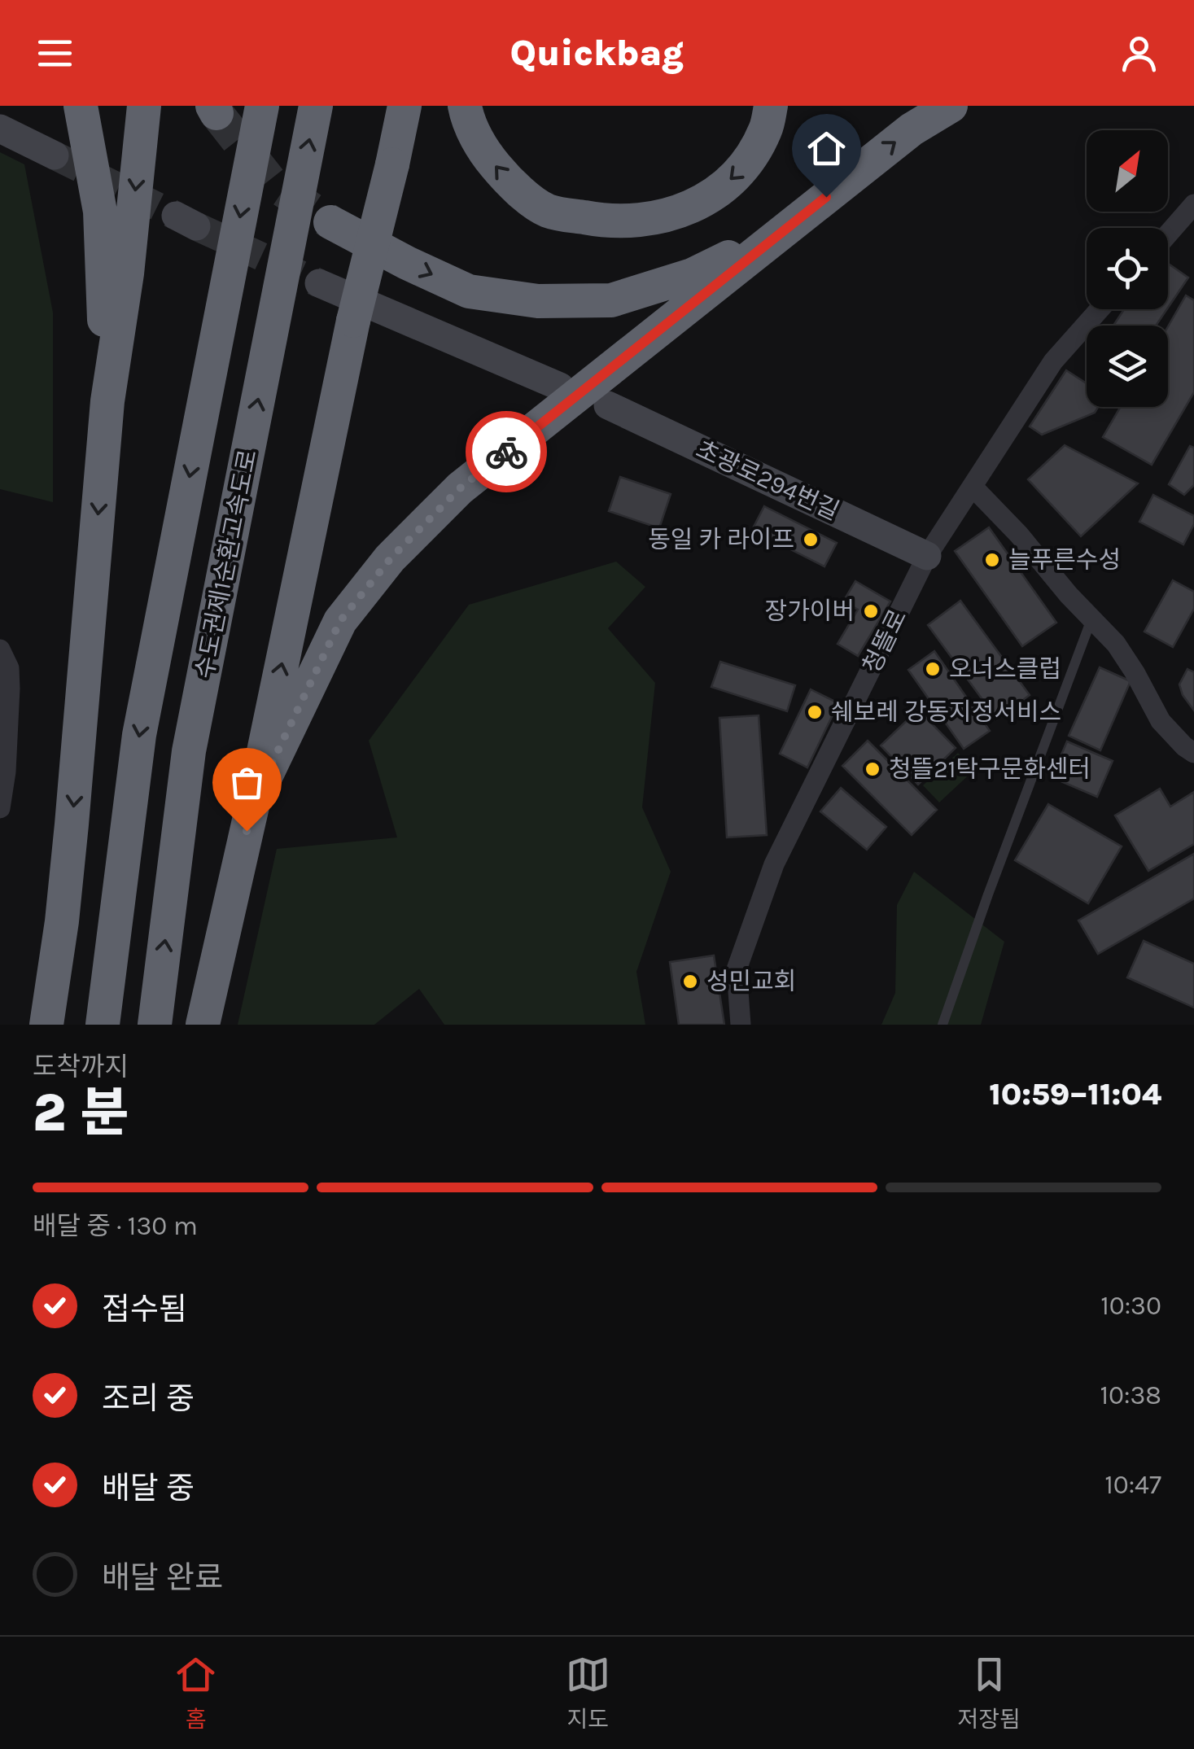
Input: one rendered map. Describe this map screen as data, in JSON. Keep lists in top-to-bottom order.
{
  "streets": {
    "highway": ["수도권제1순환고속도로"],
    "street": ["초광로294번길", "청뜰로"]
  },
  "crossings": [
    ["초광로294번길", "청뜰로"]
  ],
  "places": [
    "동일 카 라이프",
    "늘푸른수성",
    "장가이버",
    "오너스클럽",
    "쉐보레 강동지정서비스",
    "청뜰21탁구문화센터",
    "성민교회"
  ],
  "north": "top right",
  "page": {
    "header": "Quickbag",
    "heading": ["2 분", "도착까지", "10:59–11:04"],
    "bar": "배달 중 · 130 m",
    "list": [
      ["접수됨", "10:30"],
      ["조리 중", "10:38"],
      ["배달 중", "10:47"],
      "배달 완료"
    ],
    "tabs": ["홈", "지도", "저장됨"]
  }
}
